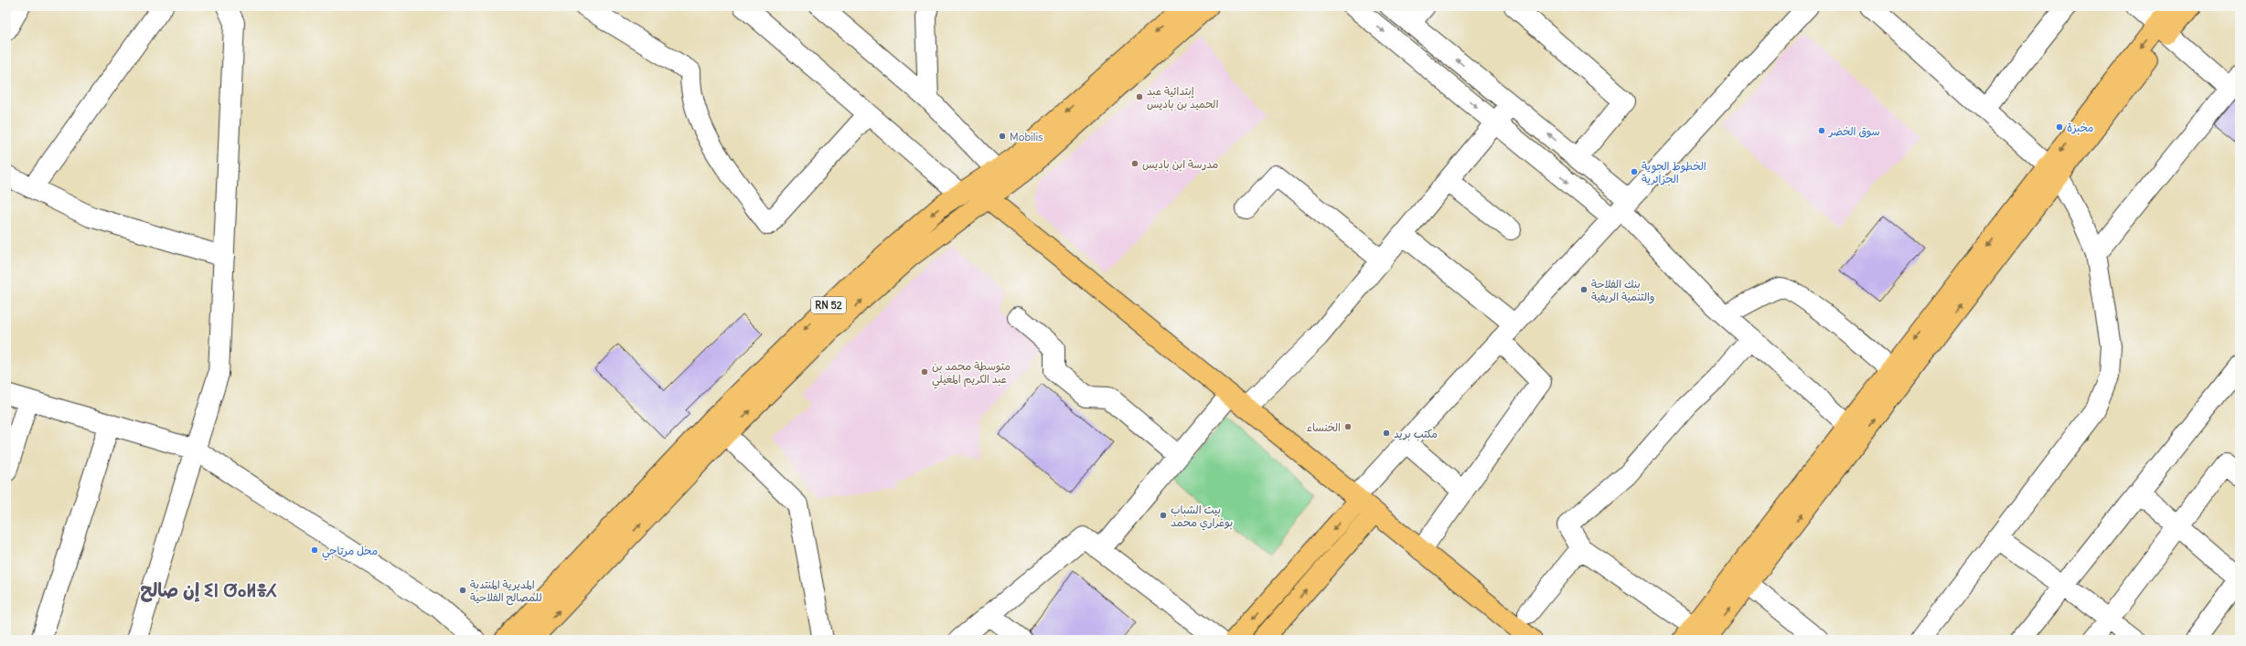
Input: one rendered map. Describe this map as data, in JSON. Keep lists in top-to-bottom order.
{
  "streets": {
    "main road": ["RN 52"]
  },
  "districts": ["إن صالح ⵉⵏ ⵚⴰⵍⴻⵃ"],
  "places": [
    "إبتدائية عبد الحميد بن باديس",
    "مخبزة",
    "سوق الخضر",
    "Mobilis",
    "مدرسة ابن باديس",
    "الخطوط الجوية الجزائرية",
    "بنك الفلاحة والتنمية الريفية",
    "متوسطة محمد بن عبد الكريم المغيلي",
    "الخنساء",
    "مكتب بريد",
    "بيت الشباب بوغراري محمد",
    "محل مرتاجي",
    "المديرية المنتدبة للمصالح الفلاحية"
  ]
}
